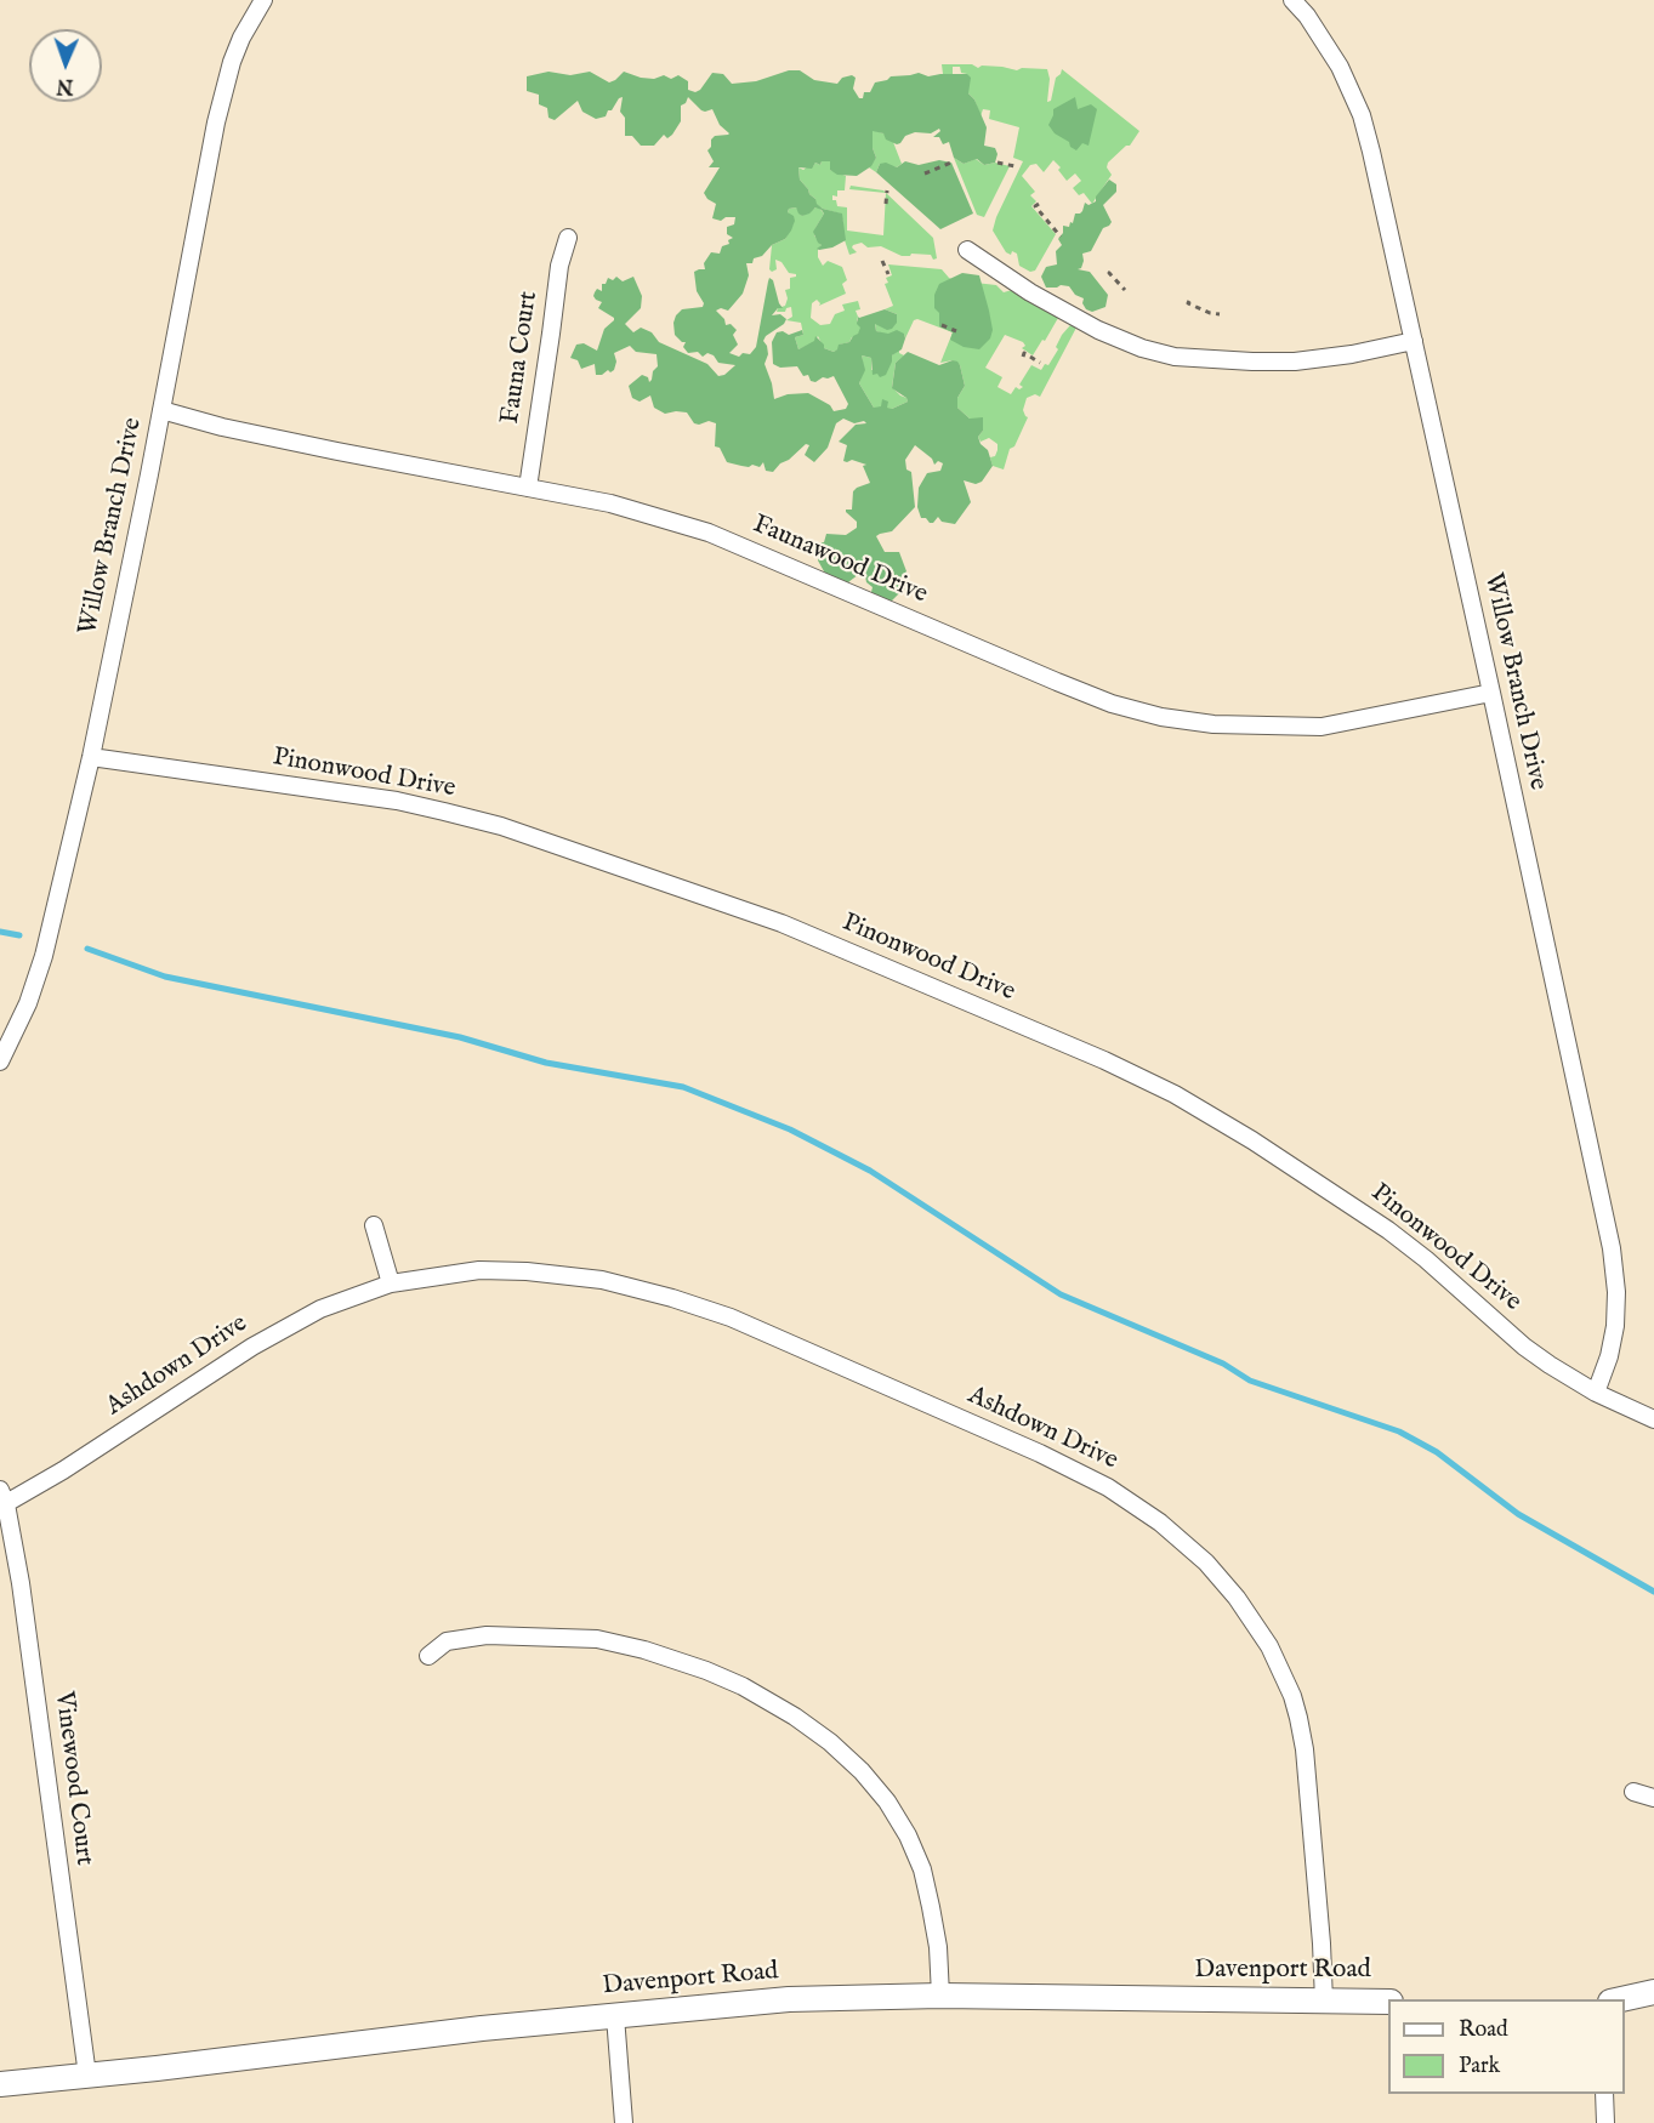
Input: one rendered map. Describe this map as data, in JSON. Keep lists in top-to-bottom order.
{
  "streets": {
    "street": [
      "Fauna Court",
      "Willow Branch Drive",
      "Faunawood Drive",
      "Pinonwood Drive",
      "Ashdown Drive",
      "Vinewood Court",
      "Davenport Road"
    ]
  },
  "crossings": [
    ["Fauna Court", "Faunawood Drive"],
    ["Willow Branch Drive", "Faunawood Drive"],
    ["Willow Branch Drive", "Pinonwood Drive"],
    ["Ashdown Drive", "Vinewood Court"],
    ["Ashdown Drive", "Davenport Road"],
    ["Vinewood Court", "Davenport Road"]
  ],
  "legend": ["Road", "Park"],
  "north": "bottom"
}
